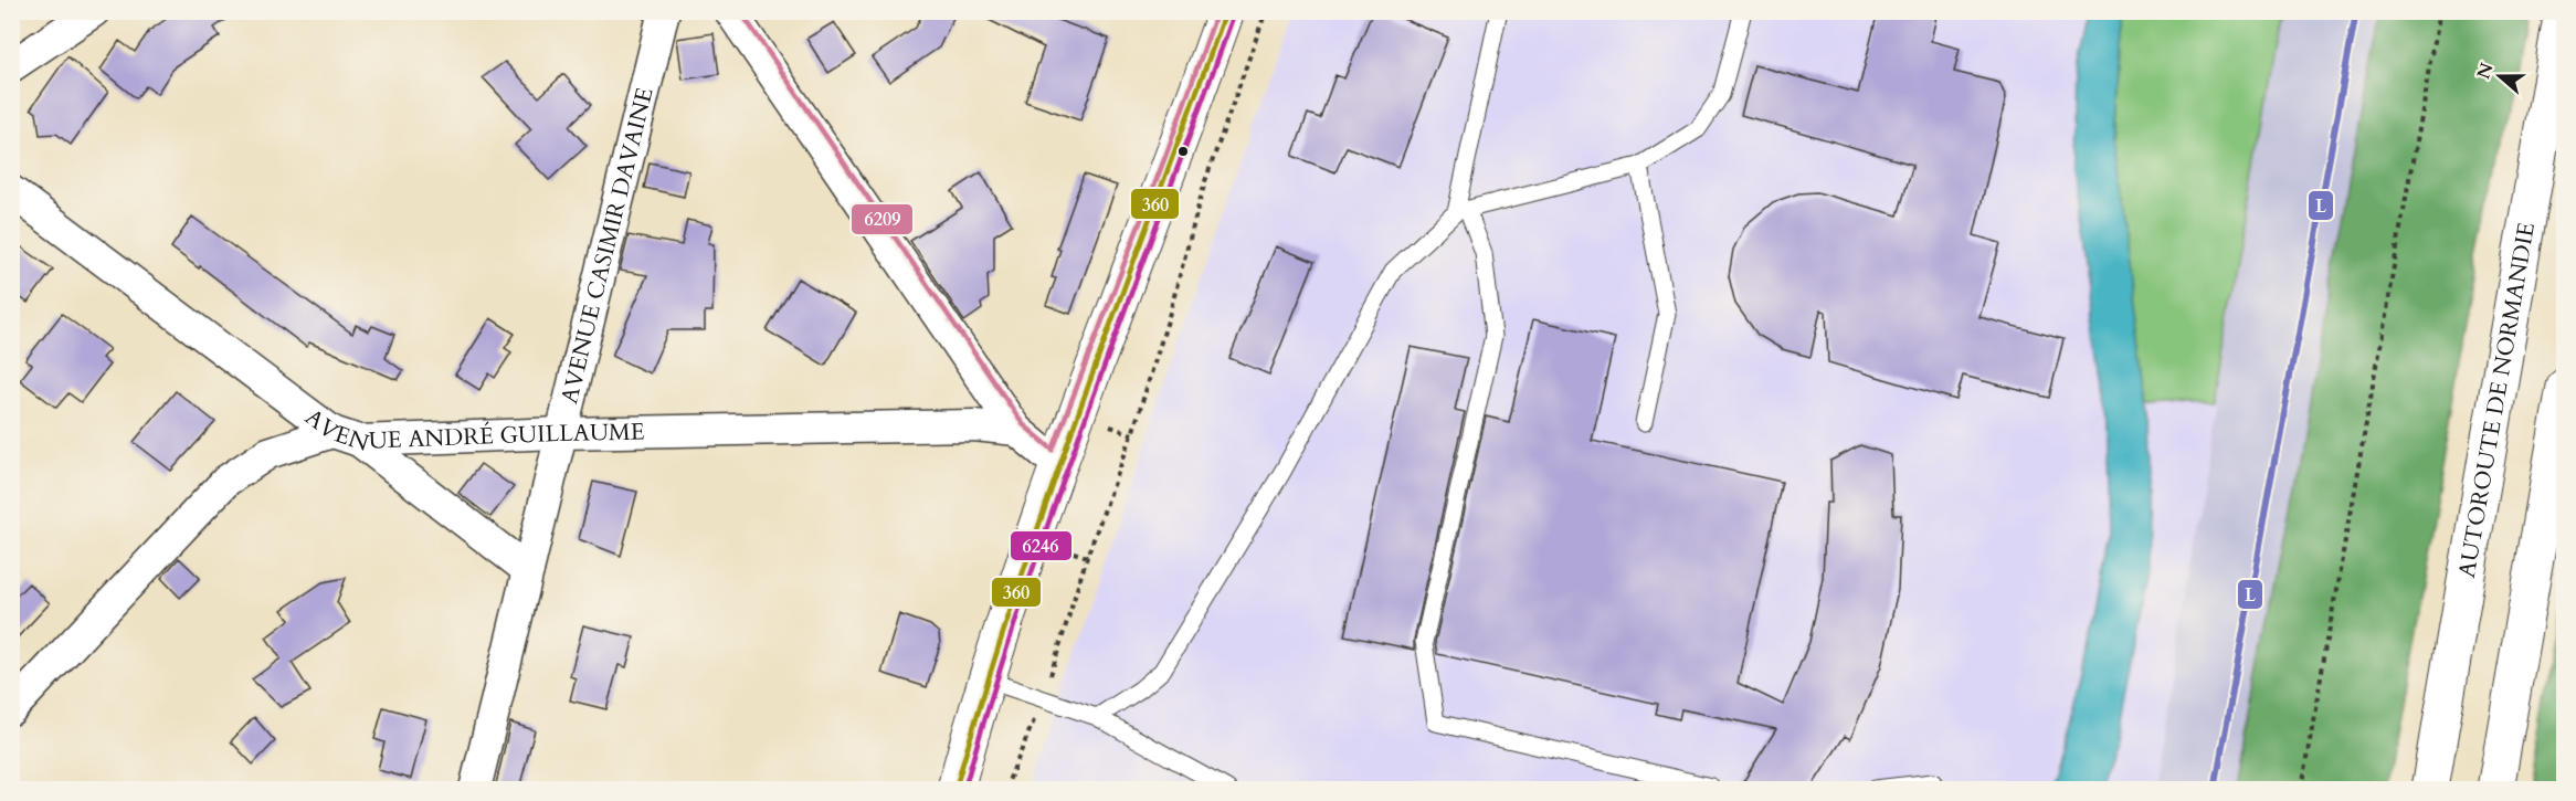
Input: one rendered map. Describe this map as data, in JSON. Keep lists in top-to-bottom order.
{
  "streets": {
    "main road": ["AUTOROUTE DE NORMANDIE"],
    "street": ["AVENUE CASIMIR DAVAINE", "AVENUE ANDRÉ GUILLAUME"]
  },
  "crossings": [
    ["AVENUE CASIMIR DAVAINE", "AVENUE ANDRÉ GUILLAUME"]
  ],
  "lines": [
    "transit line L",
    "transit line 360",
    "transit line 6209",
    "transit line 6246"
  ],
  "north": "left"
}
